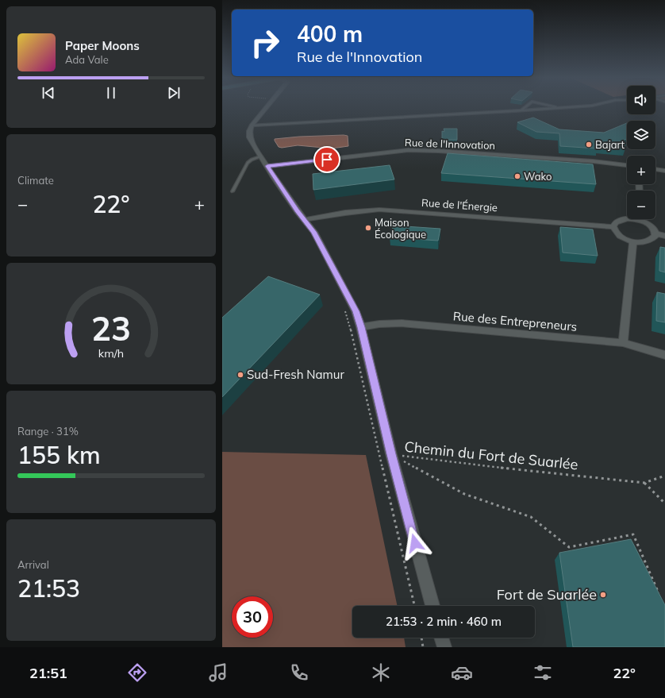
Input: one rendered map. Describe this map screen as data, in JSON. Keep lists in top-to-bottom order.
{
  "streets": {
    "street": ["Rue de l'Innovation", "Rue de l'Énergie", "Rue des Entrepreneurs"],
    "path": ["Chemin du Fort de Suarlée"]
  },
  "places": [
    "Bajart",
    "Wako",
    "Maison Écologique",
    "Sud-Fresh Namur",
    "Fort de Suarlée"
  ],
  "page": {
    "turn": ["400 m", "Rue de l'Innovation"],
    "song": ["Paper Moons", "Ada Vale"],
    "map_buttons": ["+", "−"],
    "tile": [
      "Climate",
      ["Range · 31%", "155 km"],
      ["Arrival", "21:53"]
    ],
    "heat": ["−", "22°", "+"],
    "limit": "30",
    "trip": "21:53 · 2 min · 460 m",
    "tabs": ["21:51", "22°"],
    "gauge": ["23", "km/h"]
  }
}
